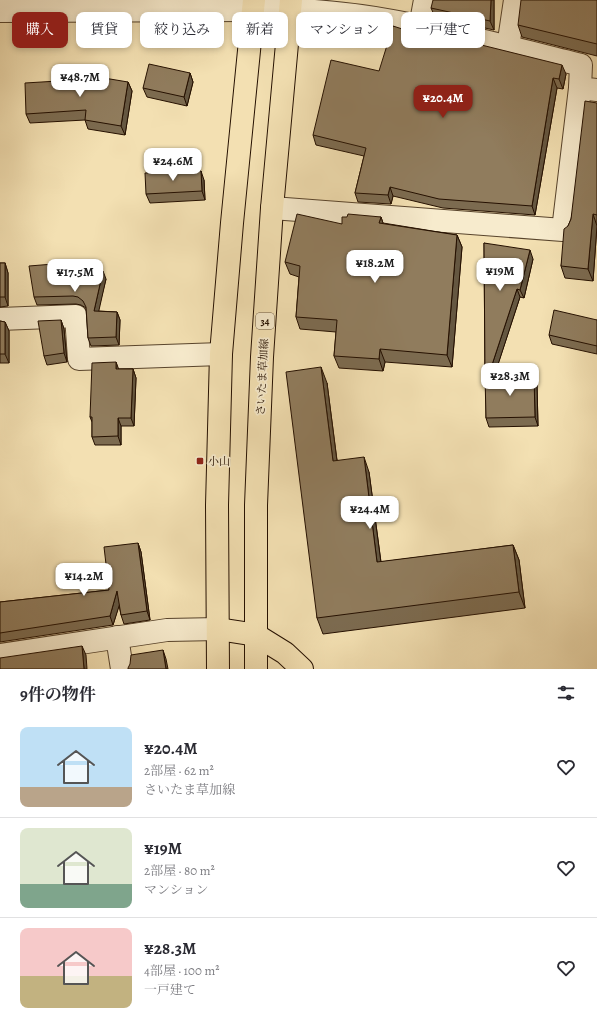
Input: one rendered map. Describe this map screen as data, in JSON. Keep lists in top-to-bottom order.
{
  "streets": {
    "main road": ["34", "さいたま草加線"]
  },
  "places": {
    "transit": ["小山"]
  },
  "page": {
    "chip": [
      "購入",
      "賃貸",
      "絞り込み",
      "新着",
      "マンション",
      "一戸建て"
    ],
    "price": [
      "¥48.7M",
      "¥20.4M",
      "¥24.6M",
      "¥18.2M",
      "¥19M",
      "¥17.5M",
      "¥28.3M",
      "¥24.4M",
      "¥14.2M"
    ],
    "heading": "9件の物件",
    "list": [
      {
        "name": "¥20.4M",
        "note": "2部屋 · 62 m² · さいたま草加線"
      },
      {
        "name": "¥19M",
        "note": "2部屋 · 80 m² · マンション"
      },
      {
        "name": "¥28.3M",
        "note": "4部屋 · 100 m² · 一戸建て"
      }
    ]
  }
}
